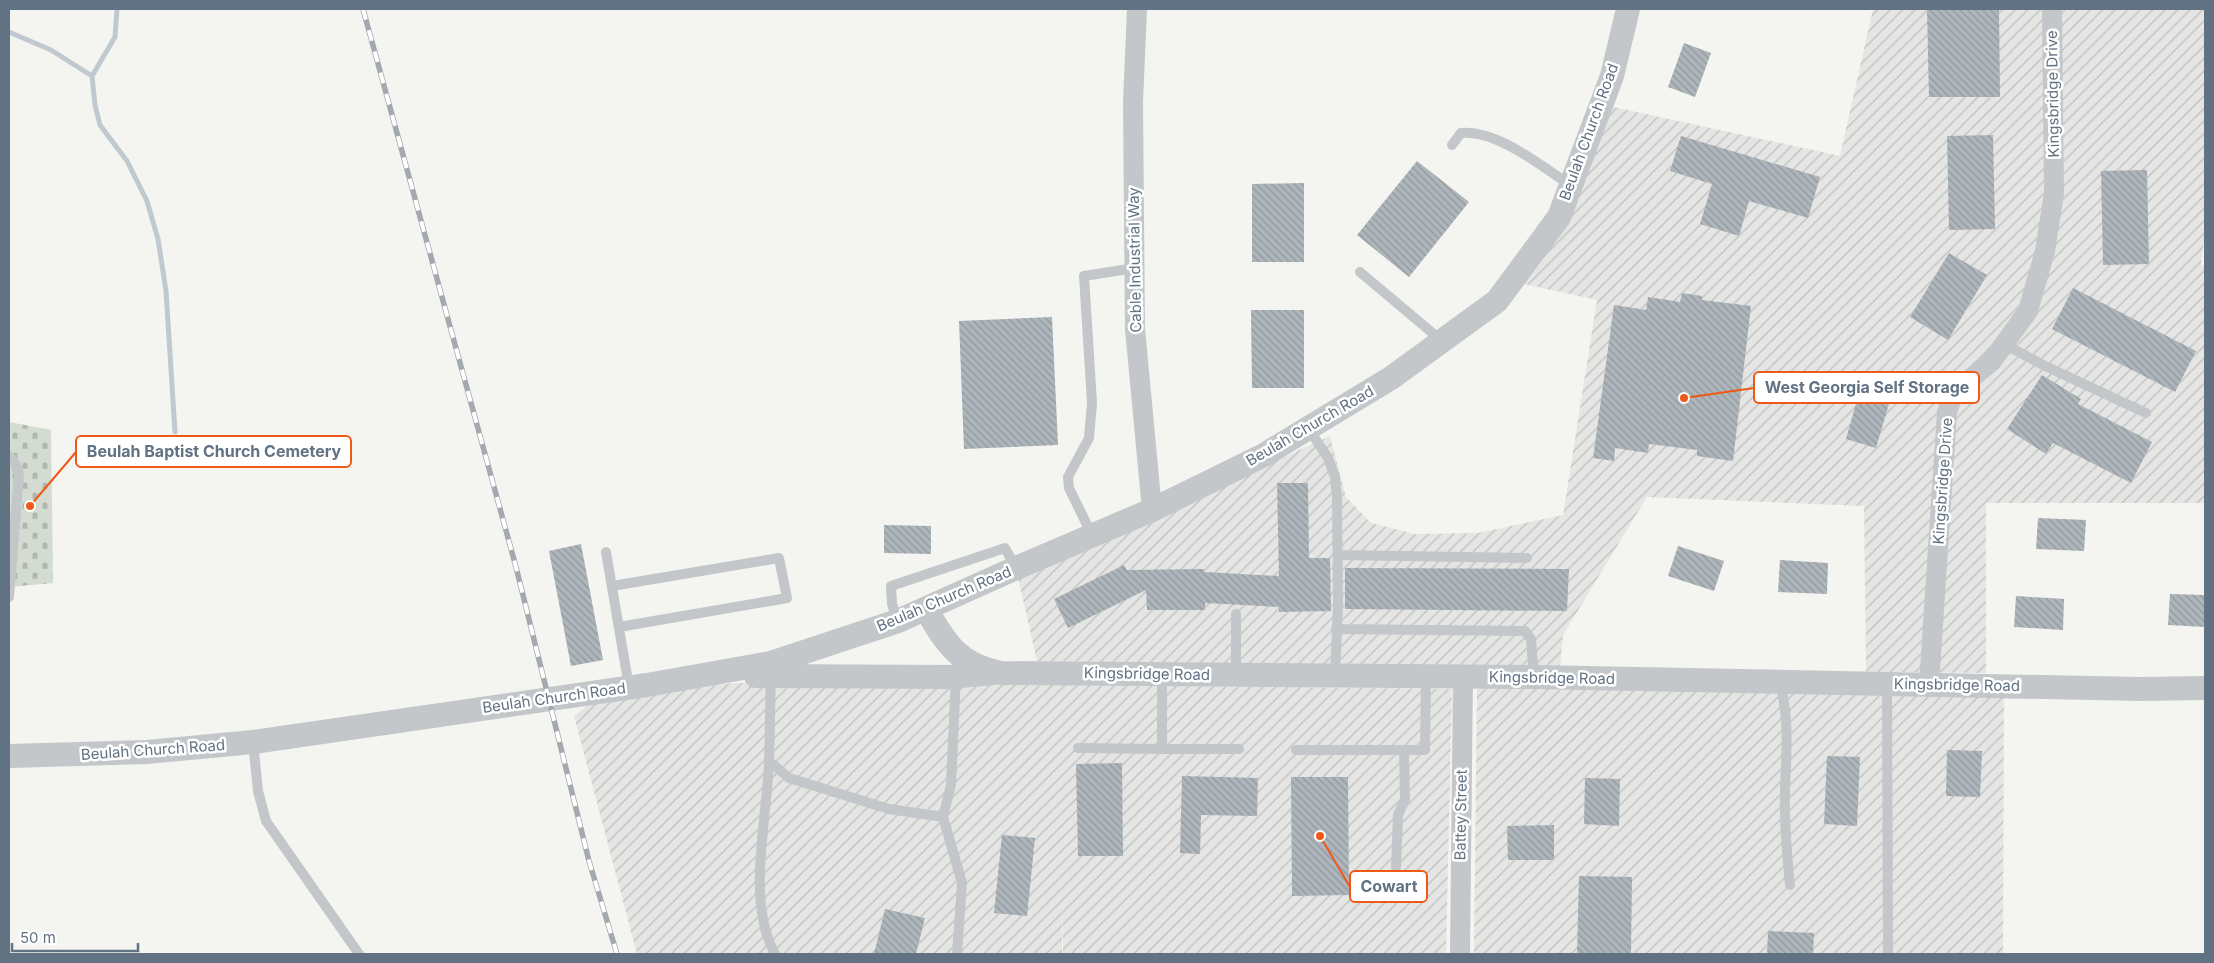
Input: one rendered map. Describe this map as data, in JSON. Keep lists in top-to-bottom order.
{
  "streets": {
    "street": [
      "Kingsbridge Drive",
      "Beulah Church Road",
      "Cable Industrial Way",
      "Kingsbridge Road",
      "Battey Street"
    ]
  },
  "crossings": [
    ["Kingsbridge Drive", "Kingsbridge Road"],
    ["Beulah Church Road", "Cable Industrial Way"],
    ["Beulah Church Road", "Kingsbridge Road"],
    ["Kingsbridge Road", "Battey Street"]
  ],
  "places": ["West Georgia Self Storage", "Beulah Baptist Church Cemetery", "Cowart"],
  "scale_bar": "50 m"
}
